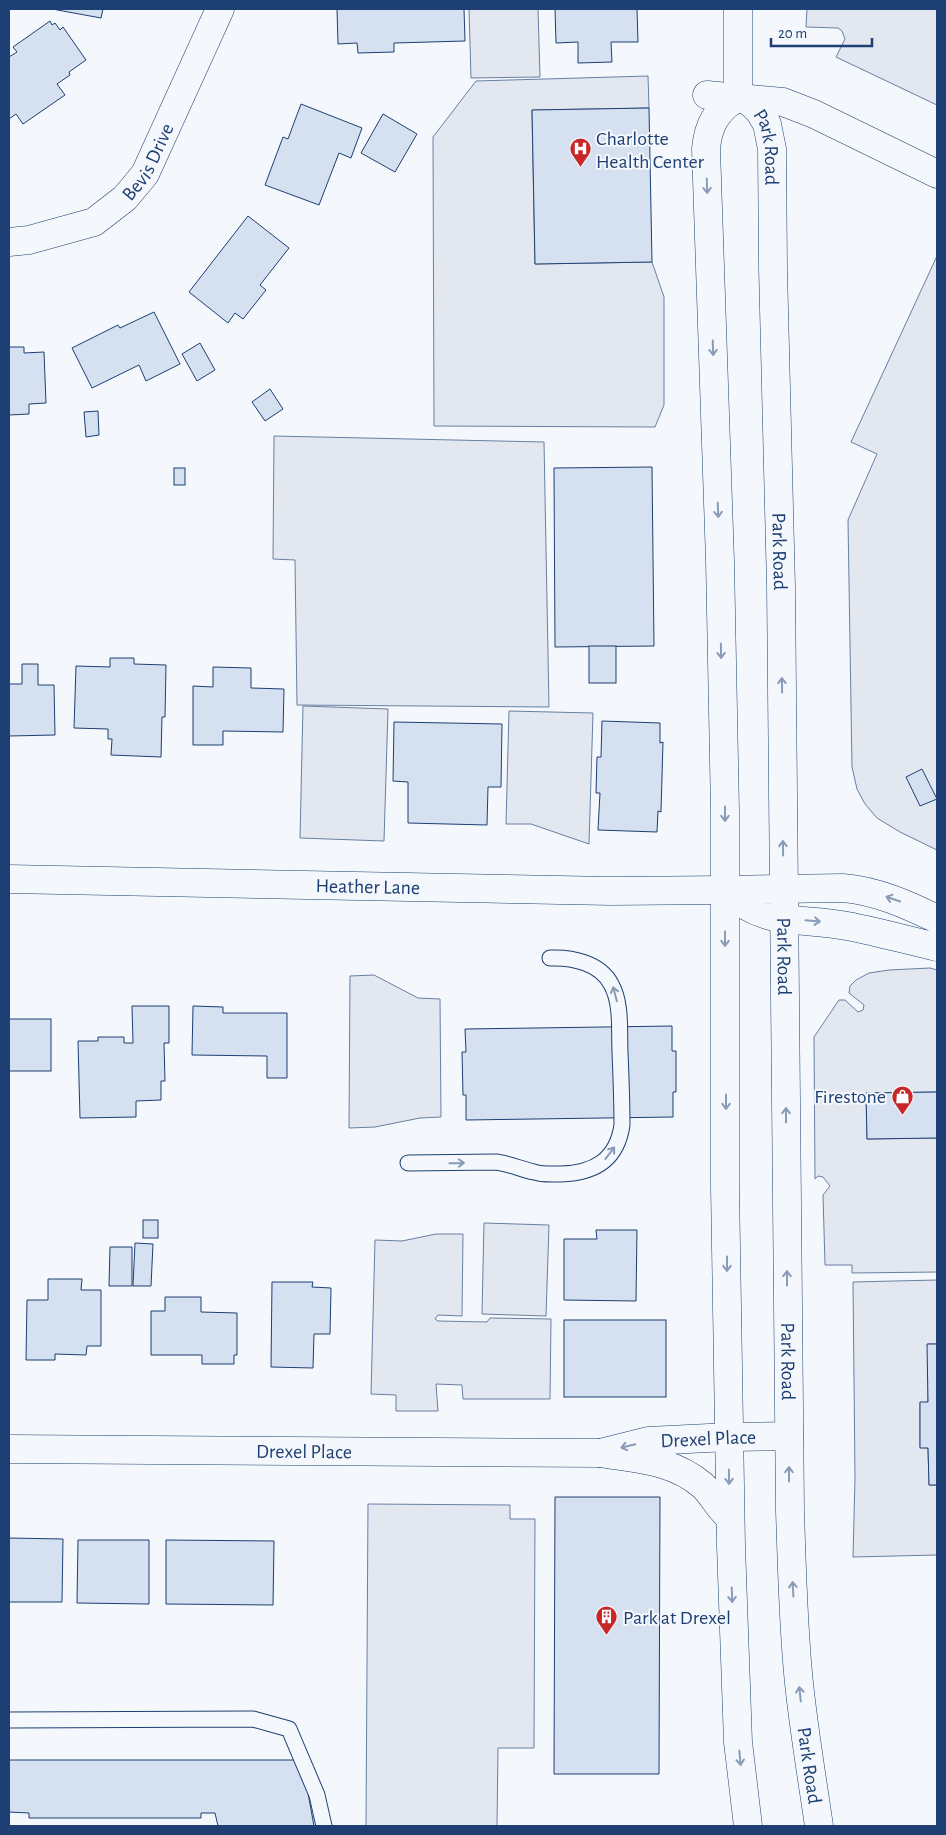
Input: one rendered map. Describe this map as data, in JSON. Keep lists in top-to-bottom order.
{
  "streets": {
    "main road": [
      "Park Road",
      "Bevis Drive",
      "Heather Lane",
      "Drexel Place"
    ]
  },
  "crossings": [
    ["Park Road", "Heather Lane"],
    ["Park Road", "Drexel Place"]
  ],
  "places": {
    "hospital": ["Charlotte Health Center"],
    "shop": ["Firestone"],
    "building": ["Park at Drexel"]
  },
  "scale_bar": "20 m"
}
